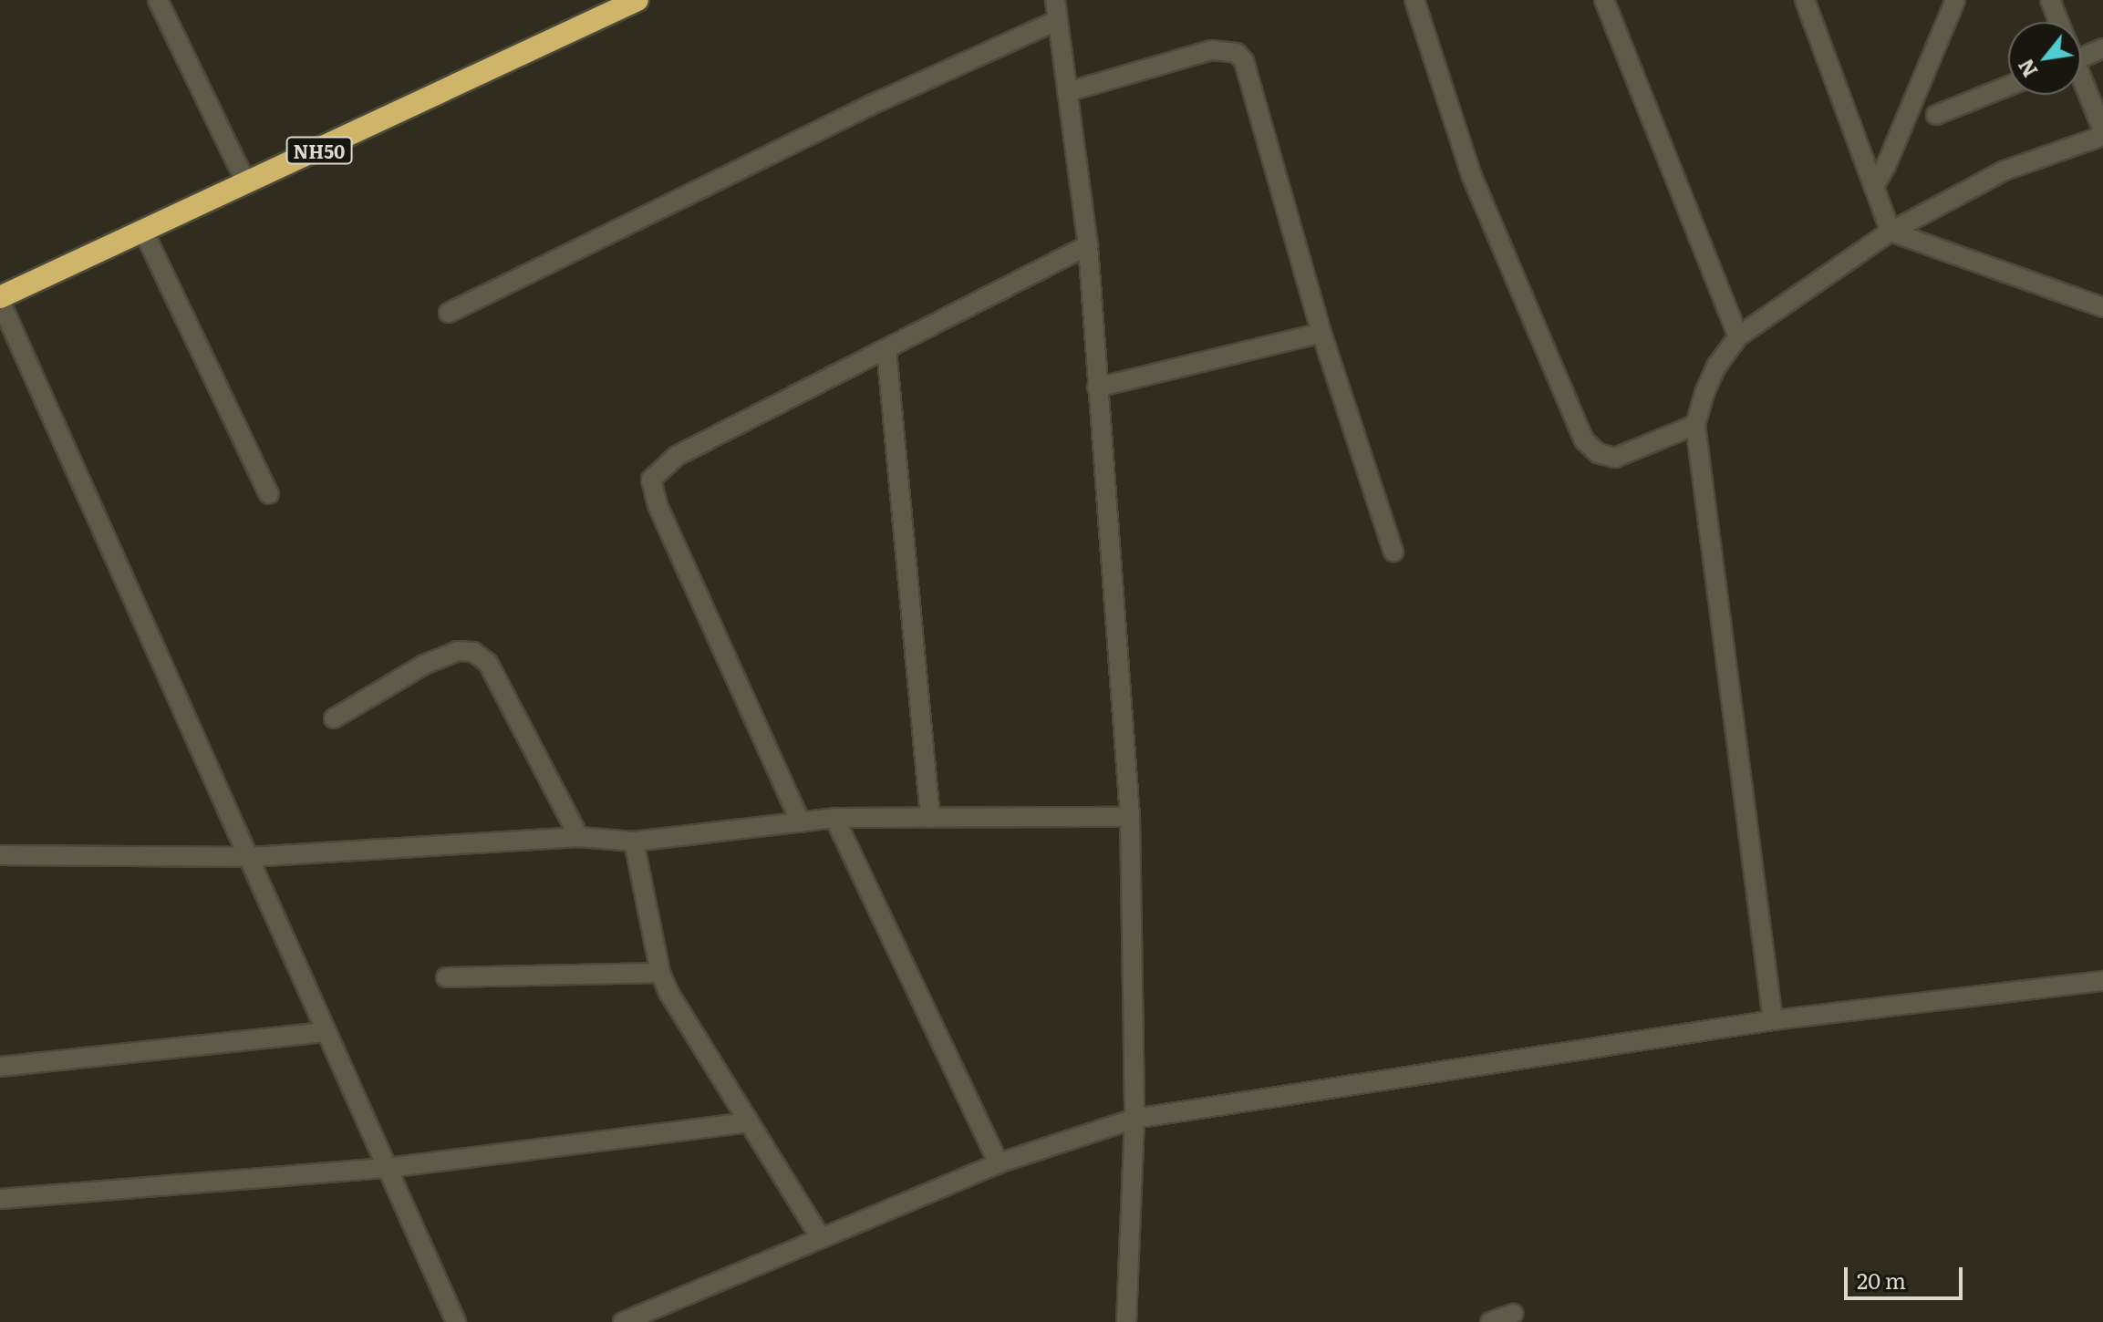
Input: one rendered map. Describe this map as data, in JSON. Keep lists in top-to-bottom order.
{
  "streets": {
    "highway": ["NH50"]
  },
  "scale_bar": "20 m",
  "north": "bottom left"
}
